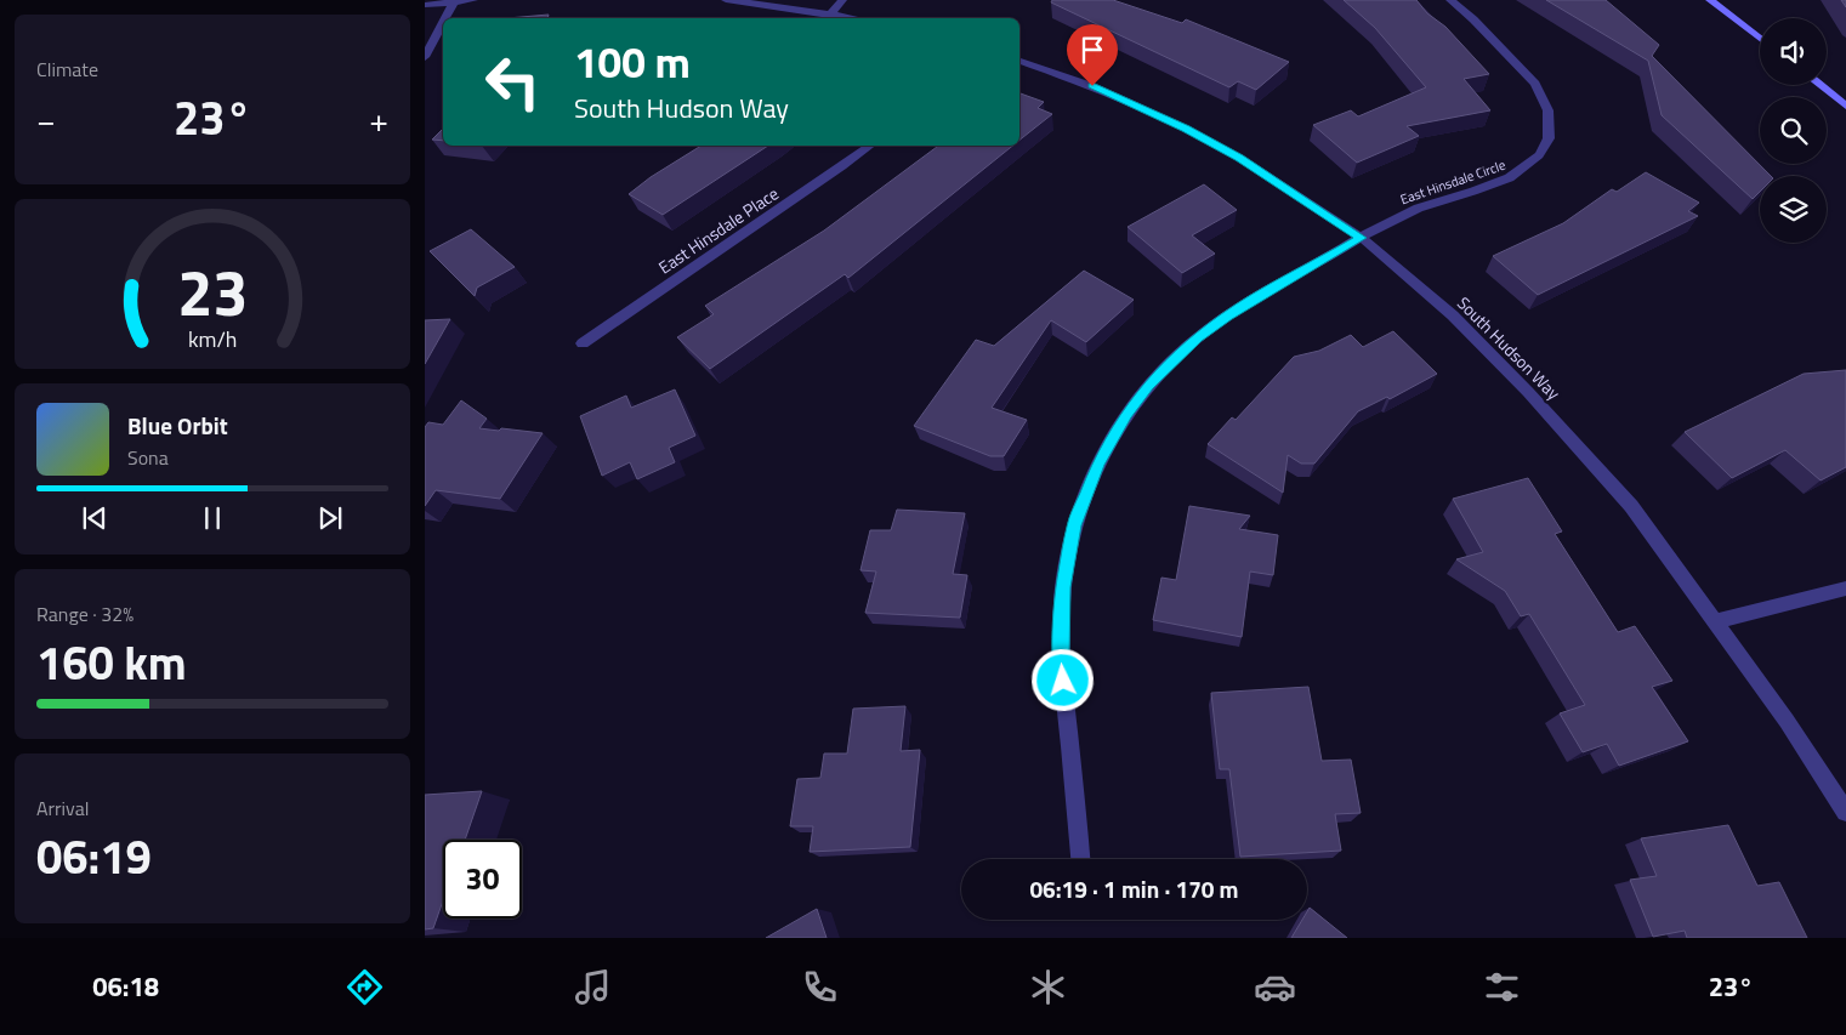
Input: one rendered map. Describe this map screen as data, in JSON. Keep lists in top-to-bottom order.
{
  "streets": {
    "street": ["East Hinsdale Circle", "East Hinsdale Place", "South Hudson Way"]
  },
  "crossings": [
    ["East Hinsdale Circle", "South Hudson Way"]
  ],
  "page": {
    "tile": [
      "Climate",
      ["Range · 32%", "160 km"],
      ["Arrival", "06:19"]
    ],
    "turn": ["100 m", "South Hudson Way"],
    "heat": ["−", "23°", "+"],
    "song": ["Blue Orbit", "Sona"],
    "limit": "30",
    "trip": "06:19 · 1 min · 170 m",
    "tabs": ["06:18", "23°"],
    "gauge": ["23", "km/h"]
  }
}
